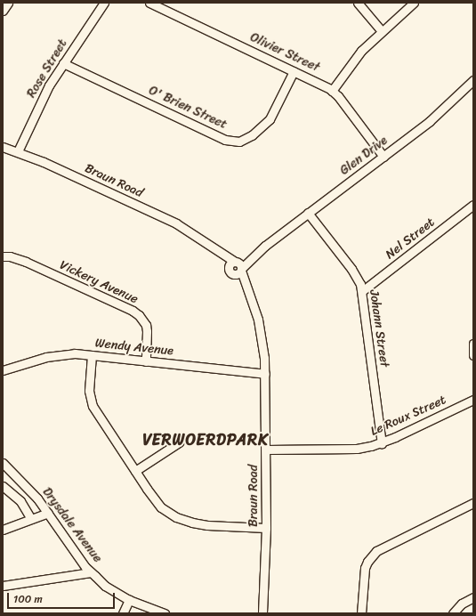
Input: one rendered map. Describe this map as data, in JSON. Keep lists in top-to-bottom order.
{
  "streets": {
    "street": [
      "Olivier Street",
      "Rose Street",
      "O' Brien Street",
      "Glen Drive",
      "Braun Road",
      "Nel Street",
      "Vickery Avenue",
      "Johann Street",
      "Wendy Avenue",
      "Le Roux Street",
      "Drysdale Avenue"
    ]
  },
  "crossings": [
    ["Olivier Street", "O' Brien Street"],
    ["Olivier Street", "Glen Drive"],
    ["Rose Street", "O' Brien Street"],
    ["Rose Street", "Braun Road"],
    ["Glen Drive", "Braun Road"],
    ["Glen Drive", "Johann Street"],
    ["Braun Road", "Wendy Avenue"],
    ["Braun Road", "Le Roux Street"],
    ["Nel Street", "Johann Street"],
    ["Vickery Avenue", "Wendy Avenue"],
    ["Johann Street", "Le Roux Street"]
  ],
  "districts": ["VERWOERDPARK"],
  "scale_bar": "100 m"
}
